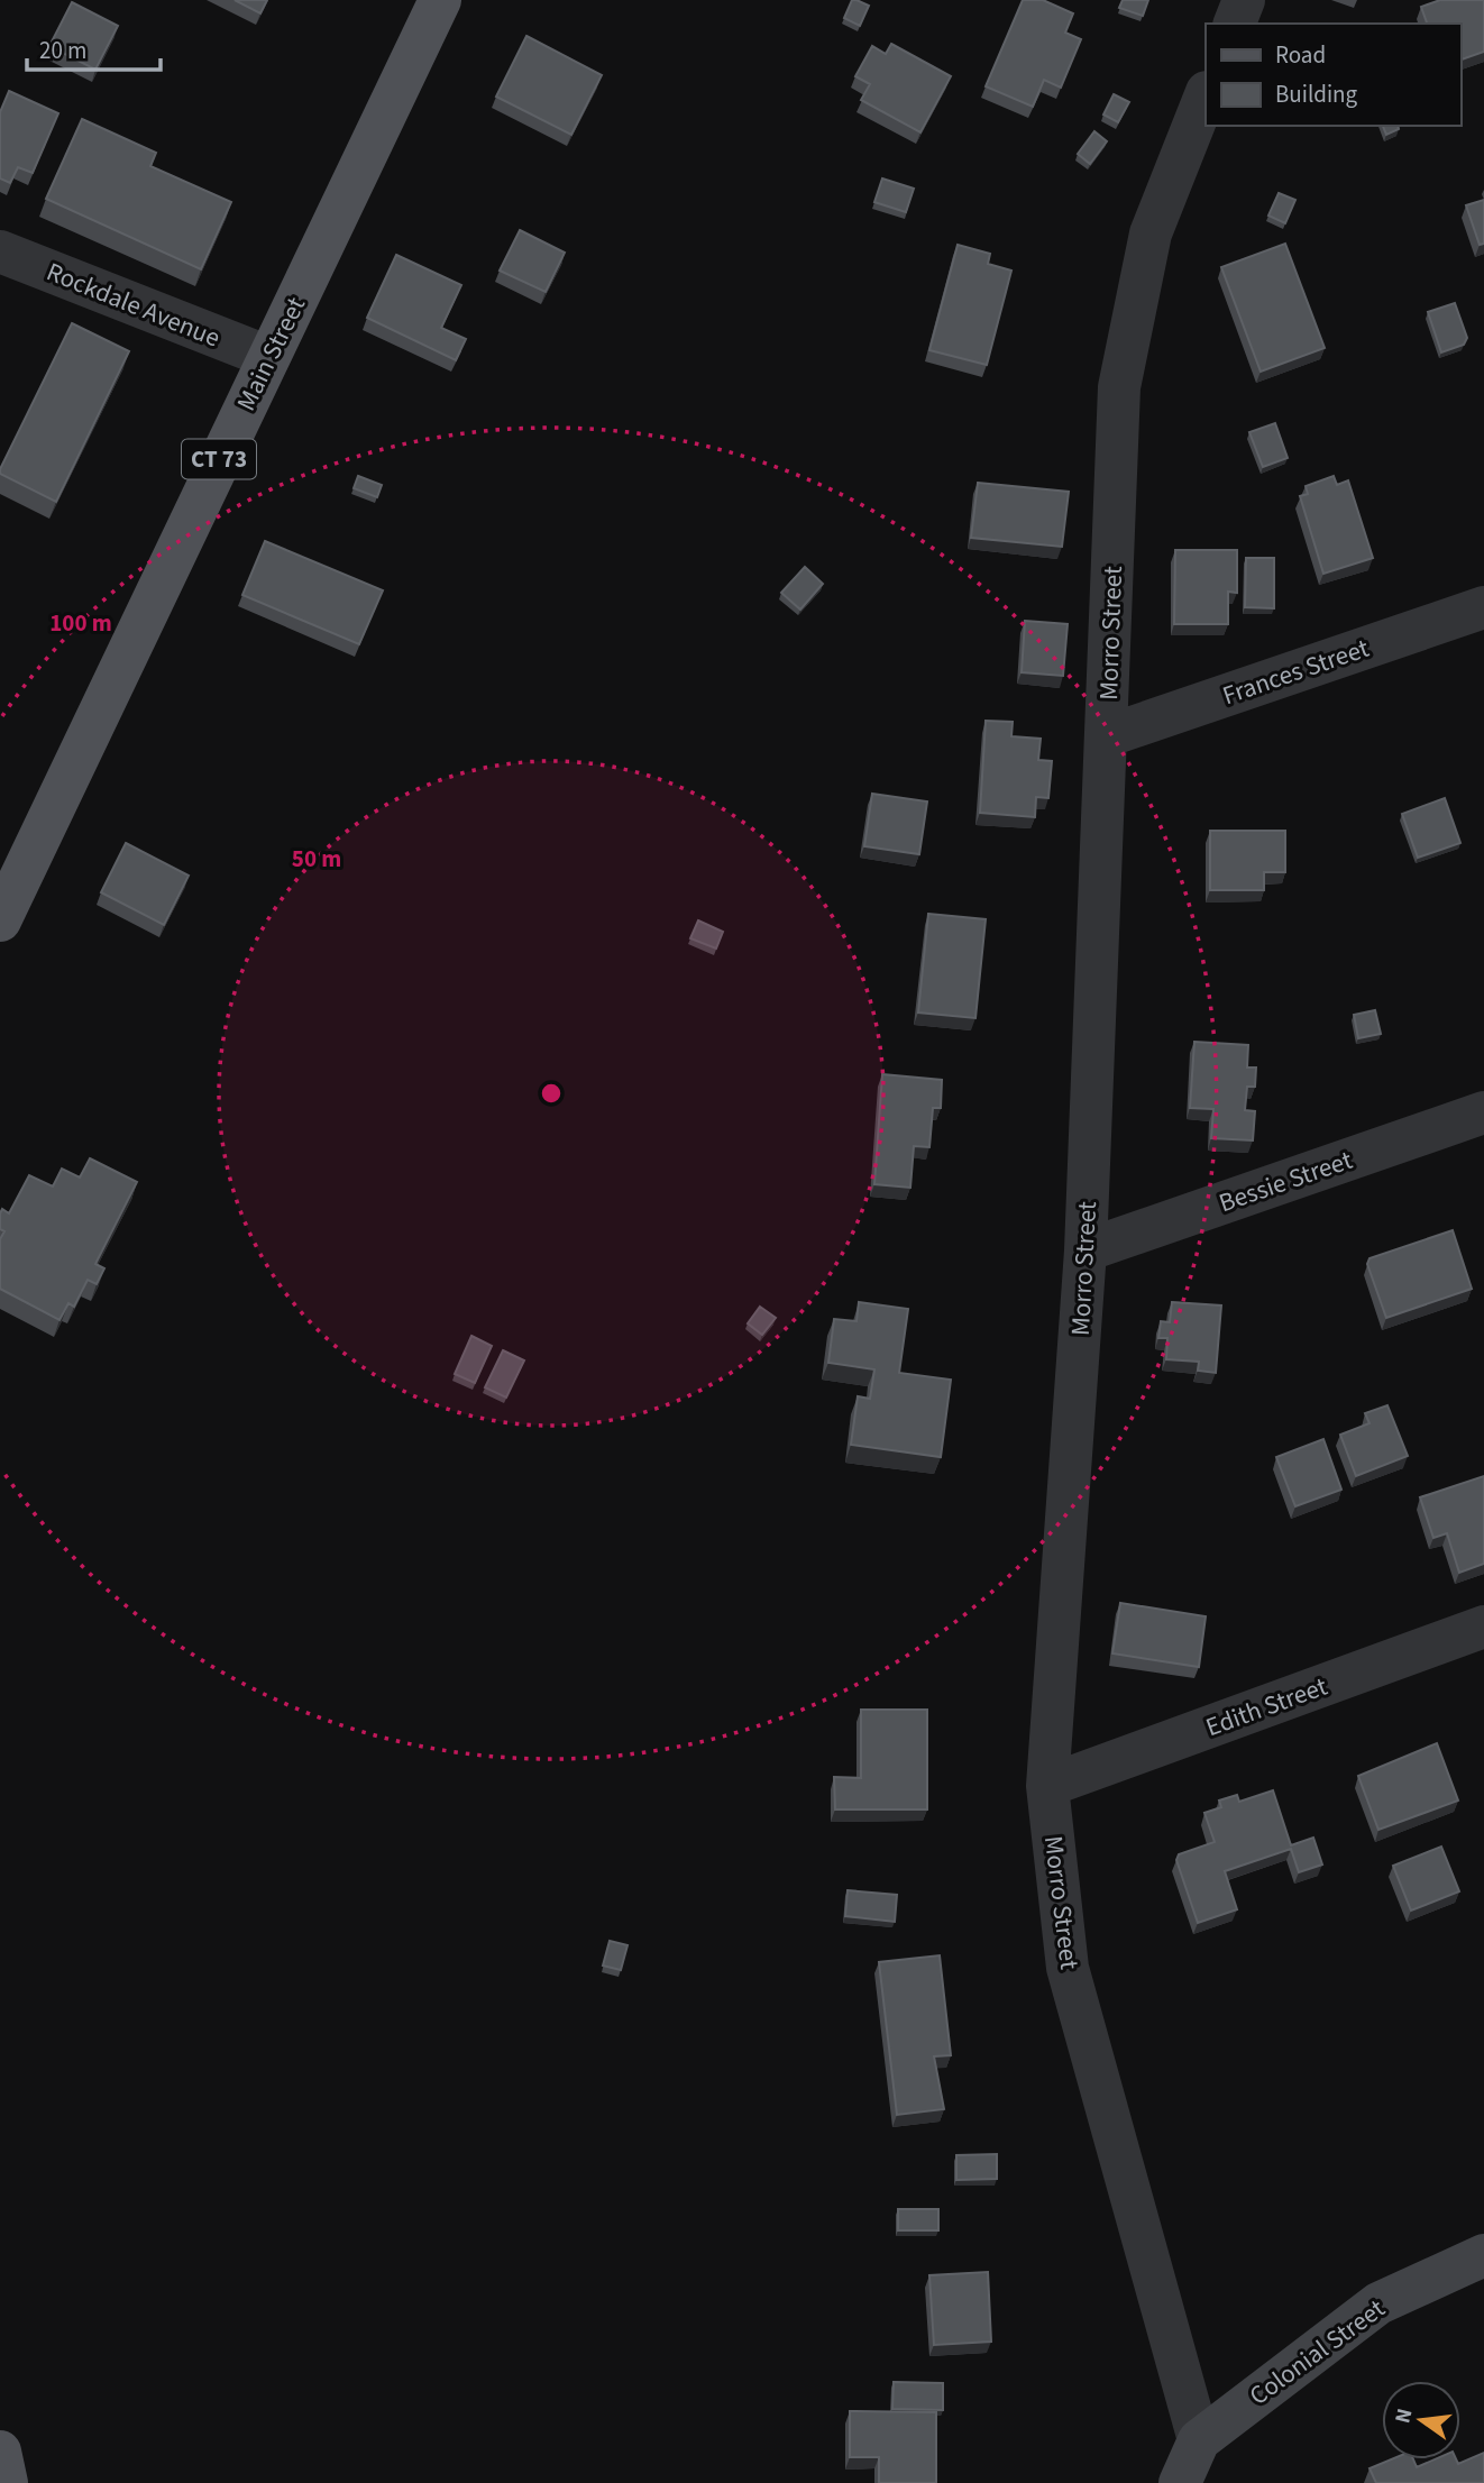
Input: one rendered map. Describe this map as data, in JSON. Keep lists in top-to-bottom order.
{
  "streets": {
    "main road": ["Main Street", "CT 73"],
    "street": [
      "Rockdale Avenue",
      "Morro Street",
      "Frances Street",
      "Bessie Street",
      "Edith Street",
      "Colonial Street"
    ]
  },
  "crossings": [
    ["Rockdale Avenue", "Main Street"],
    ["Morro Street", "Frances Street"],
    ["Morro Street", "Bessie Street"],
    ["Morro Street", "Edith Street"],
    ["Morro Street", "Colonial Street"]
  ],
  "legend": ["Road", "Building"],
  "scale_bar": "20 m",
  "north": "left",
  "rings": ["100 m", "50 m"]
}
